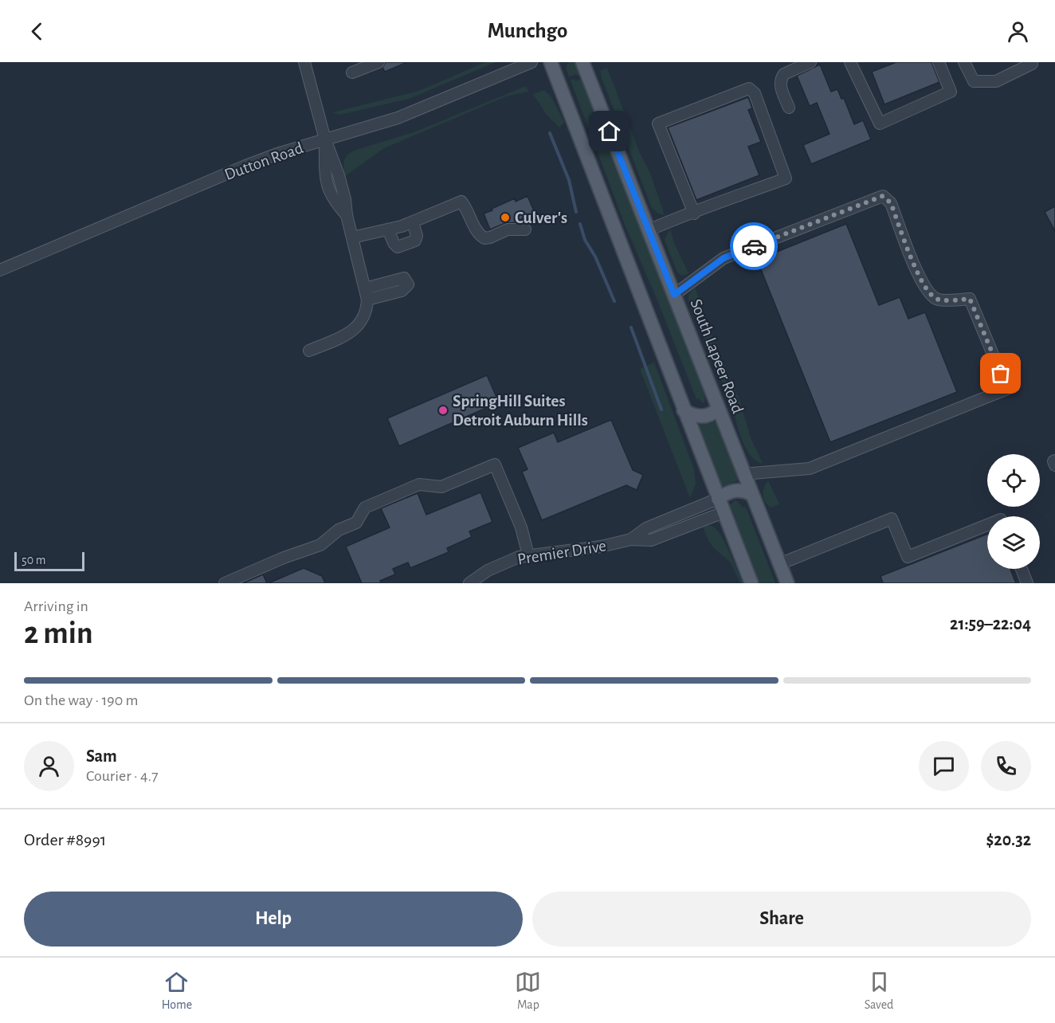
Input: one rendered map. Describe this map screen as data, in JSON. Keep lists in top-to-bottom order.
{
  "streets": {
    "main road": ["South Lapeer Road"],
    "street": ["Dutton Road", "Premier Drive"]
  },
  "places": ["Culver's", "SpringHill Suites Detroit Auburn Hills"],
  "scale_bar": "50 m",
  "page": {
    "header": "Munchgo",
    "scale": "50 m",
    "heading": ["2 min", "Arriving in", "21:59–22:04"],
    "panel": [
      "Sam",
      "Courier · 4.7",
      "Order #8991",
      "$20.32"
    ],
    "bar": "On the way · 190 m",
    "buttons": ["Help", "Share"],
    "tabs": ["Home", "Map", "Saved"]
  }
}
